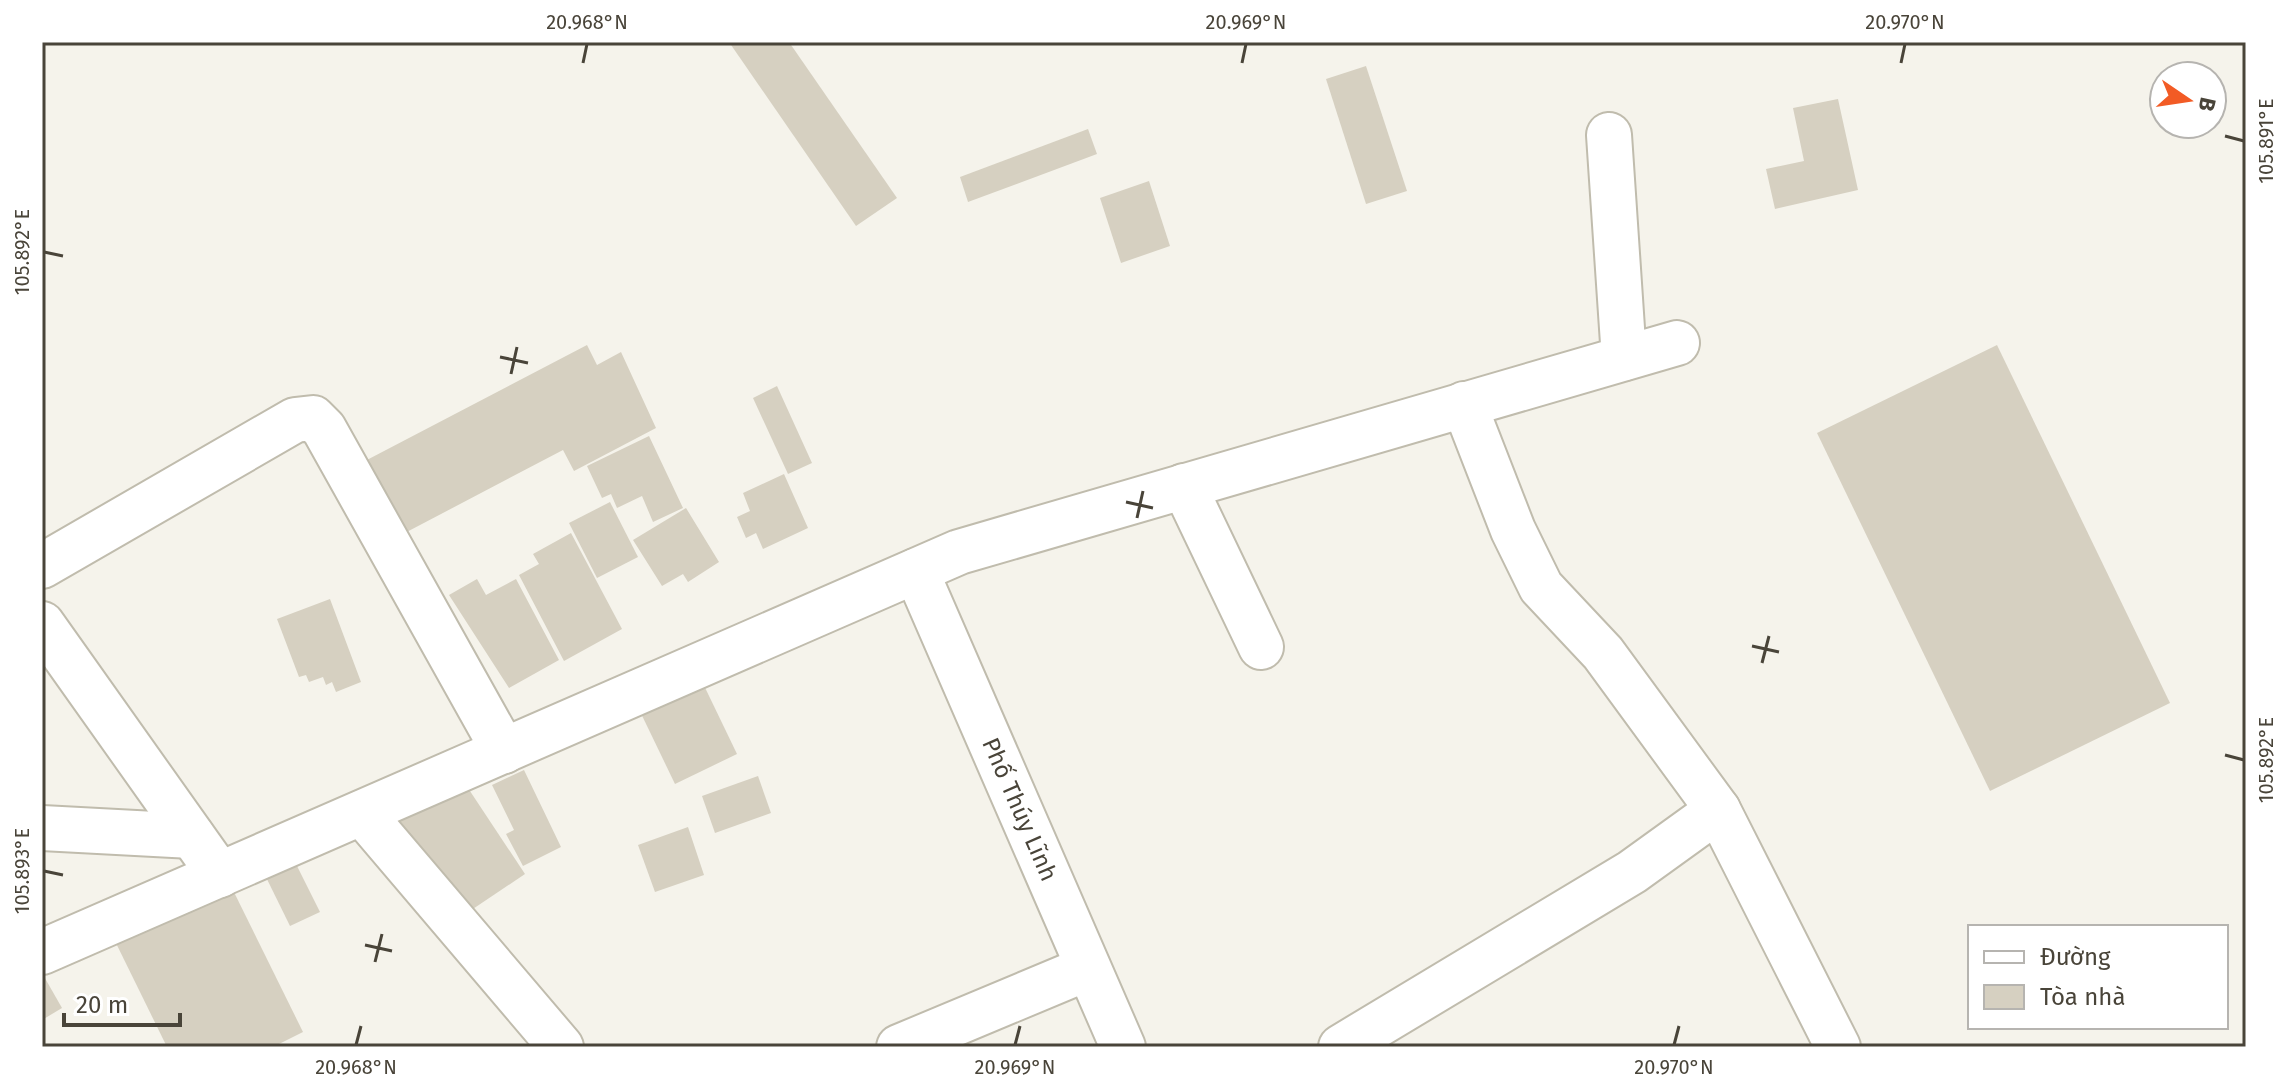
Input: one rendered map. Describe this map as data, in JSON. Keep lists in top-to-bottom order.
{
  "streets": {
    "street": ["Phố Thúy Lĩnh"]
  },
  "legend": ["Đường", "Tòa nhà"],
  "scale_bar": "20 m",
  "north": "right",
  "coordinates": [
    "20.968°N",
    "20.969°N",
    "20.970°N",
    "105.891°E",
    "105.892°E",
    "105.893°E"
  ]
}
